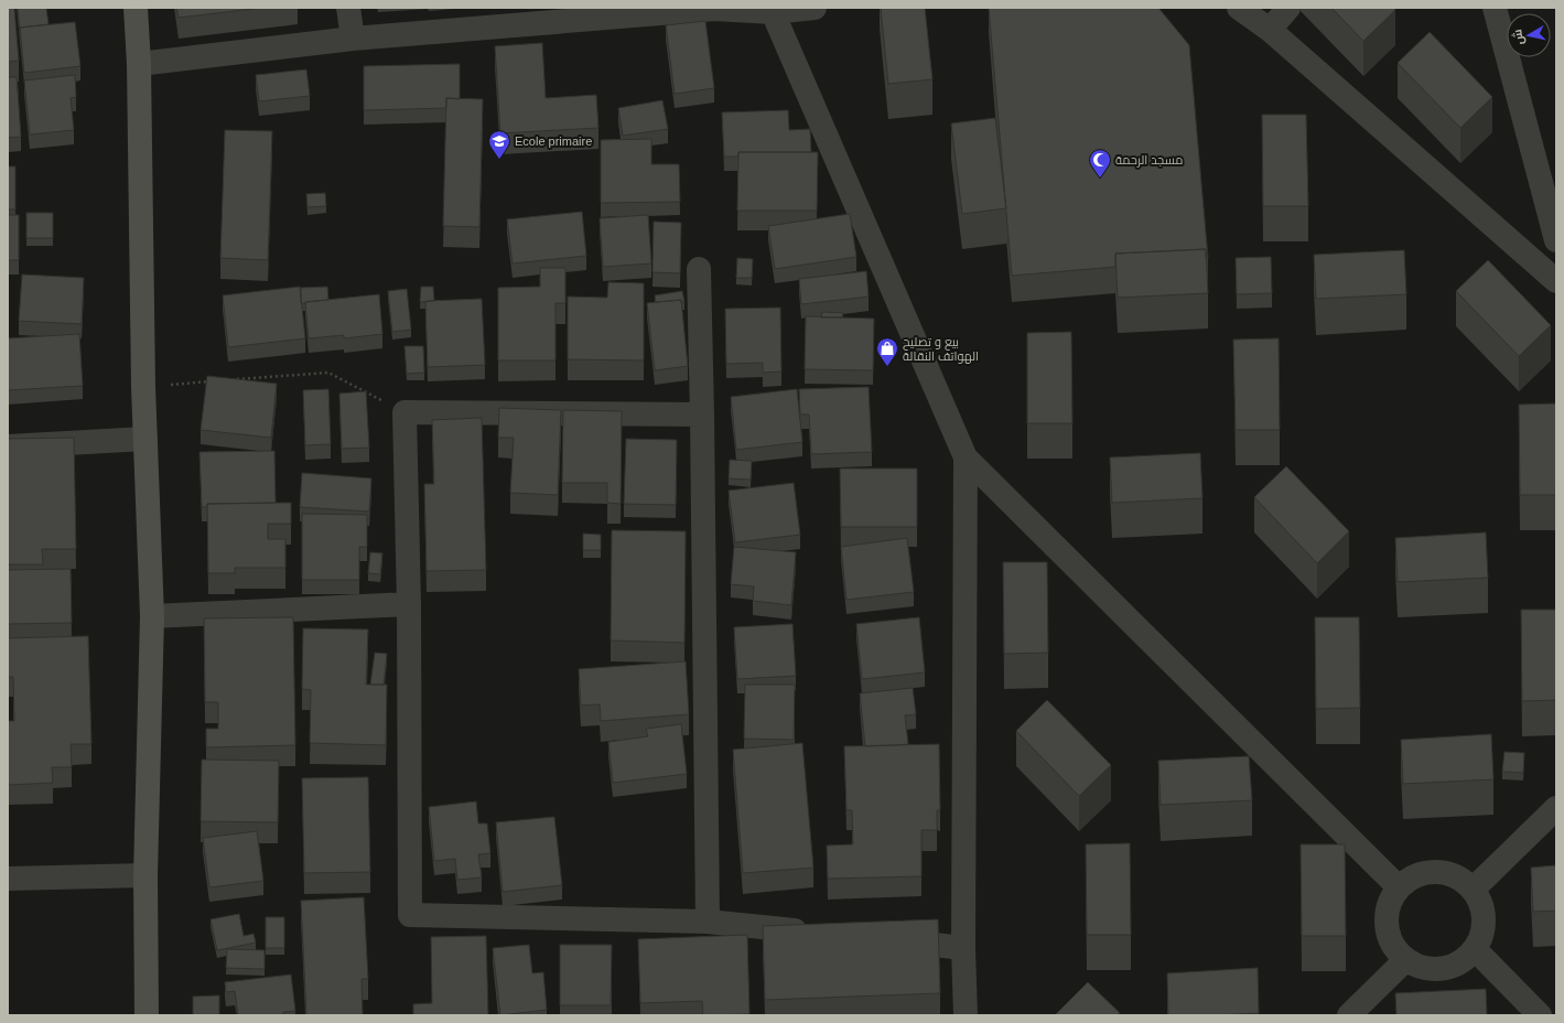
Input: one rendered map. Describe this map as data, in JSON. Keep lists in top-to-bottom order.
{
  "places": {
    "school or university": ["Ecole primaire"],
    "mosque": ["مسجد الرحمة"],
    "shop": ["بيع و تصليح الهواتف النقالة"]
  },
  "north": "left"
}
